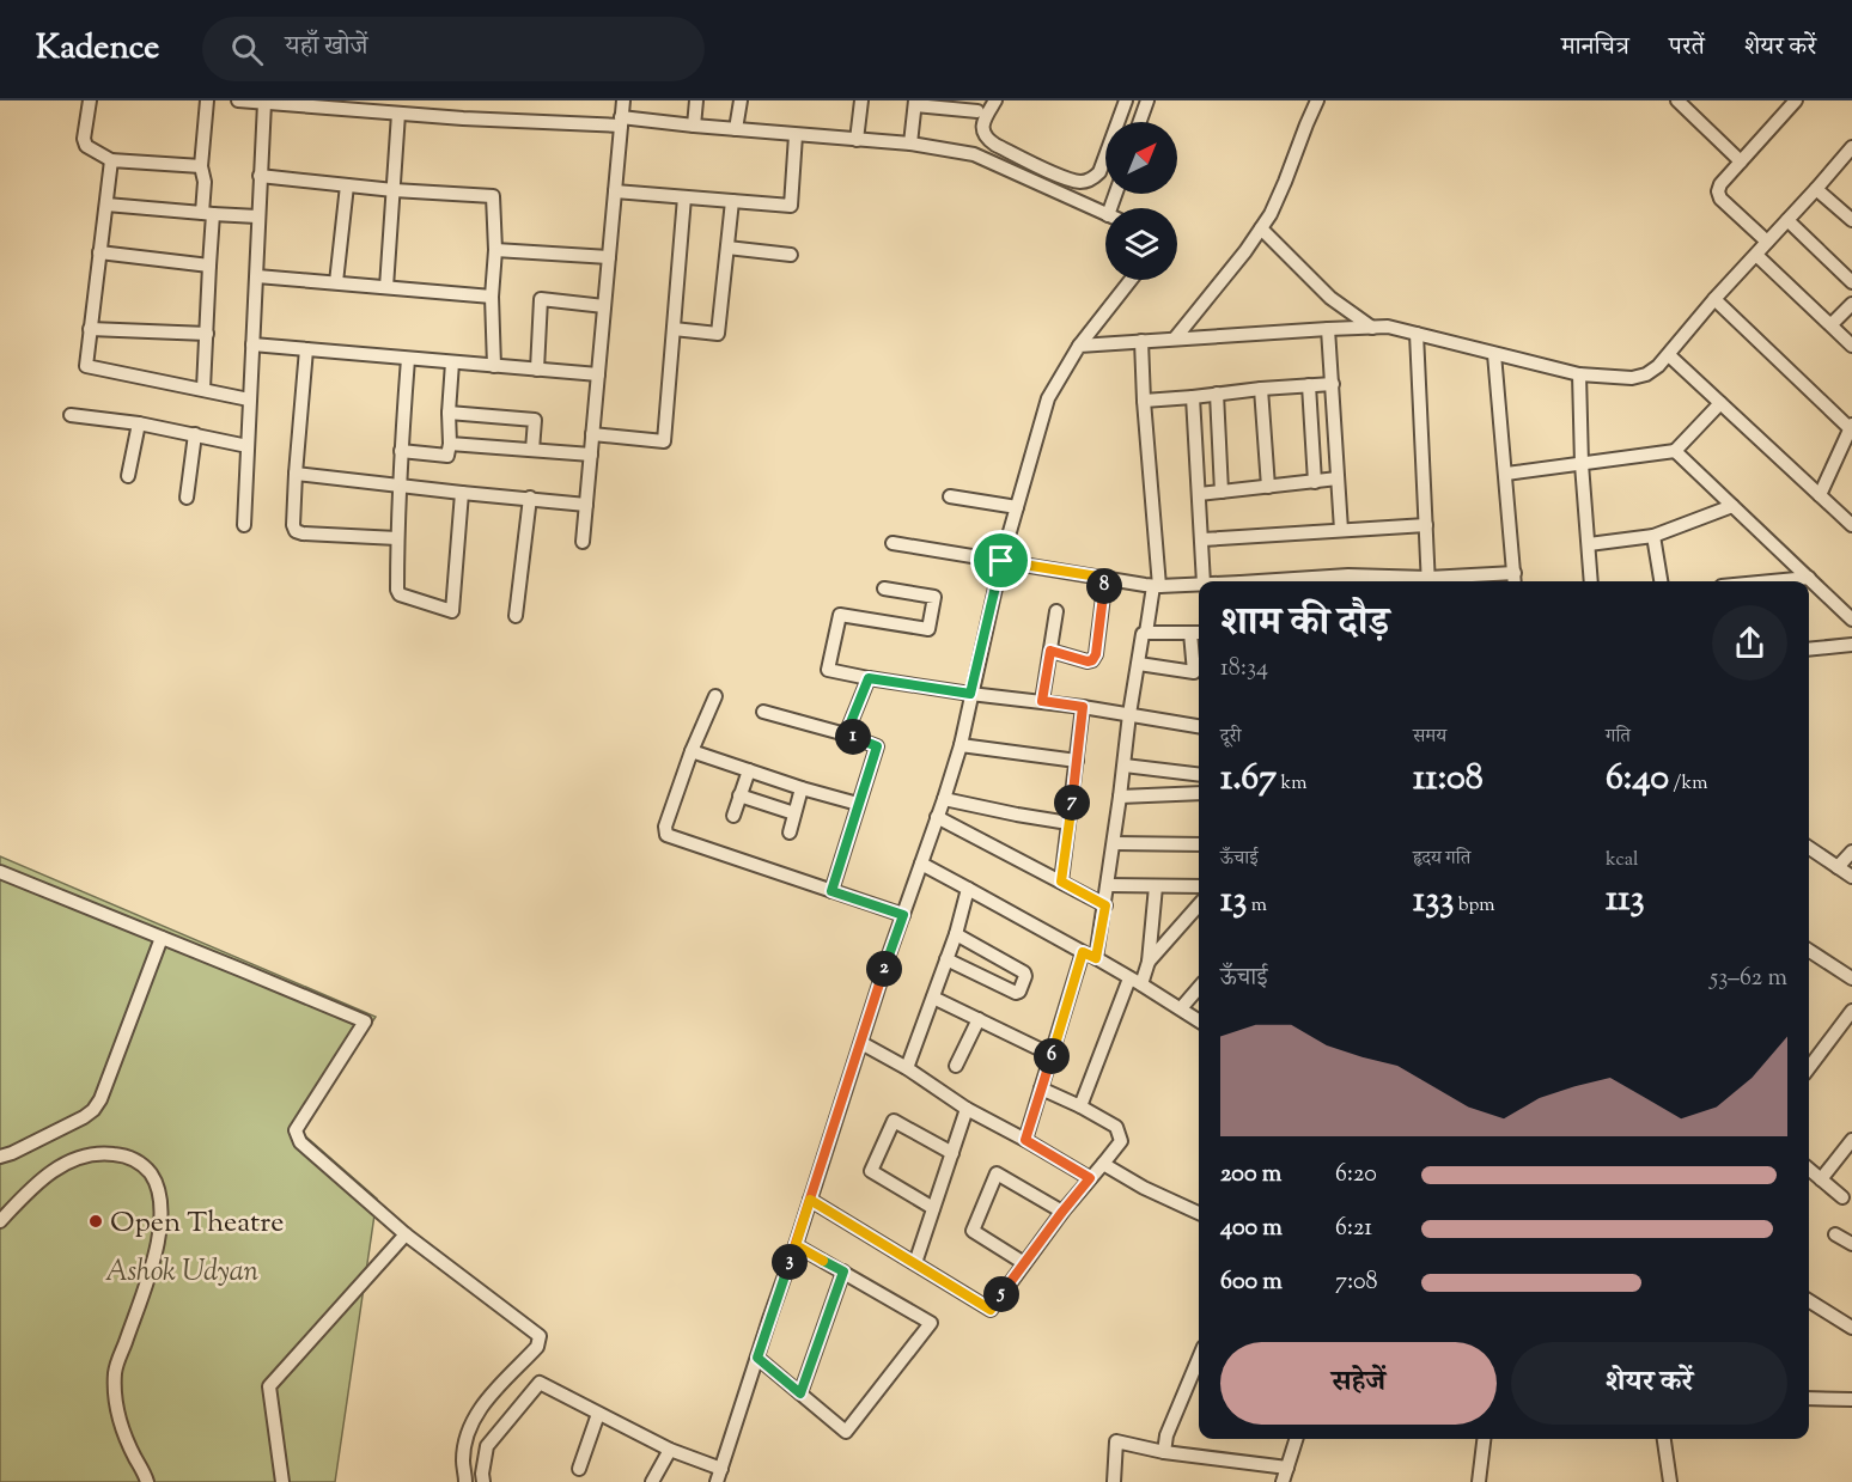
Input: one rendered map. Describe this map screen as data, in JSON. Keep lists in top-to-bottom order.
{
  "parks": ["Ashok Udyan"],
  "places": ["Open Theatre"],
  "north": "top right",
  "page": {
    "header": "Kadence",
    "search": "यहाँ खोजें",
    "nav": ["मानचित्र", "परतें", "शेयर करें"],
    "pins": [
      "8",
      "1",
      "7",
      "2",
      "6",
      "3",
      "5"
    ],
    "heading": ["शाम की दौड़", "18:34"],
    "stats": [
      ["दूरी", "1.67 km"],
      ["समय", "11:08"],
      ["गति", "6:40 /km"],
      ["ऊँचाई", "13 m"],
      ["हृदय गति", "133 bpm"],
      ["kcal", "113"]
    ],
    "chart": ["ऊँचाई", "53–62 m"],
    "list": [
      {
        "name": "200 m",
        "note": "6:20"
      },
      {
        "name": "400 m",
        "note": "6:21"
      },
      {
        "name": "600 m",
        "note": "7:08"
      }
    ],
    "buttons": ["सहेजें", "शेयर करें"]
  }
}
